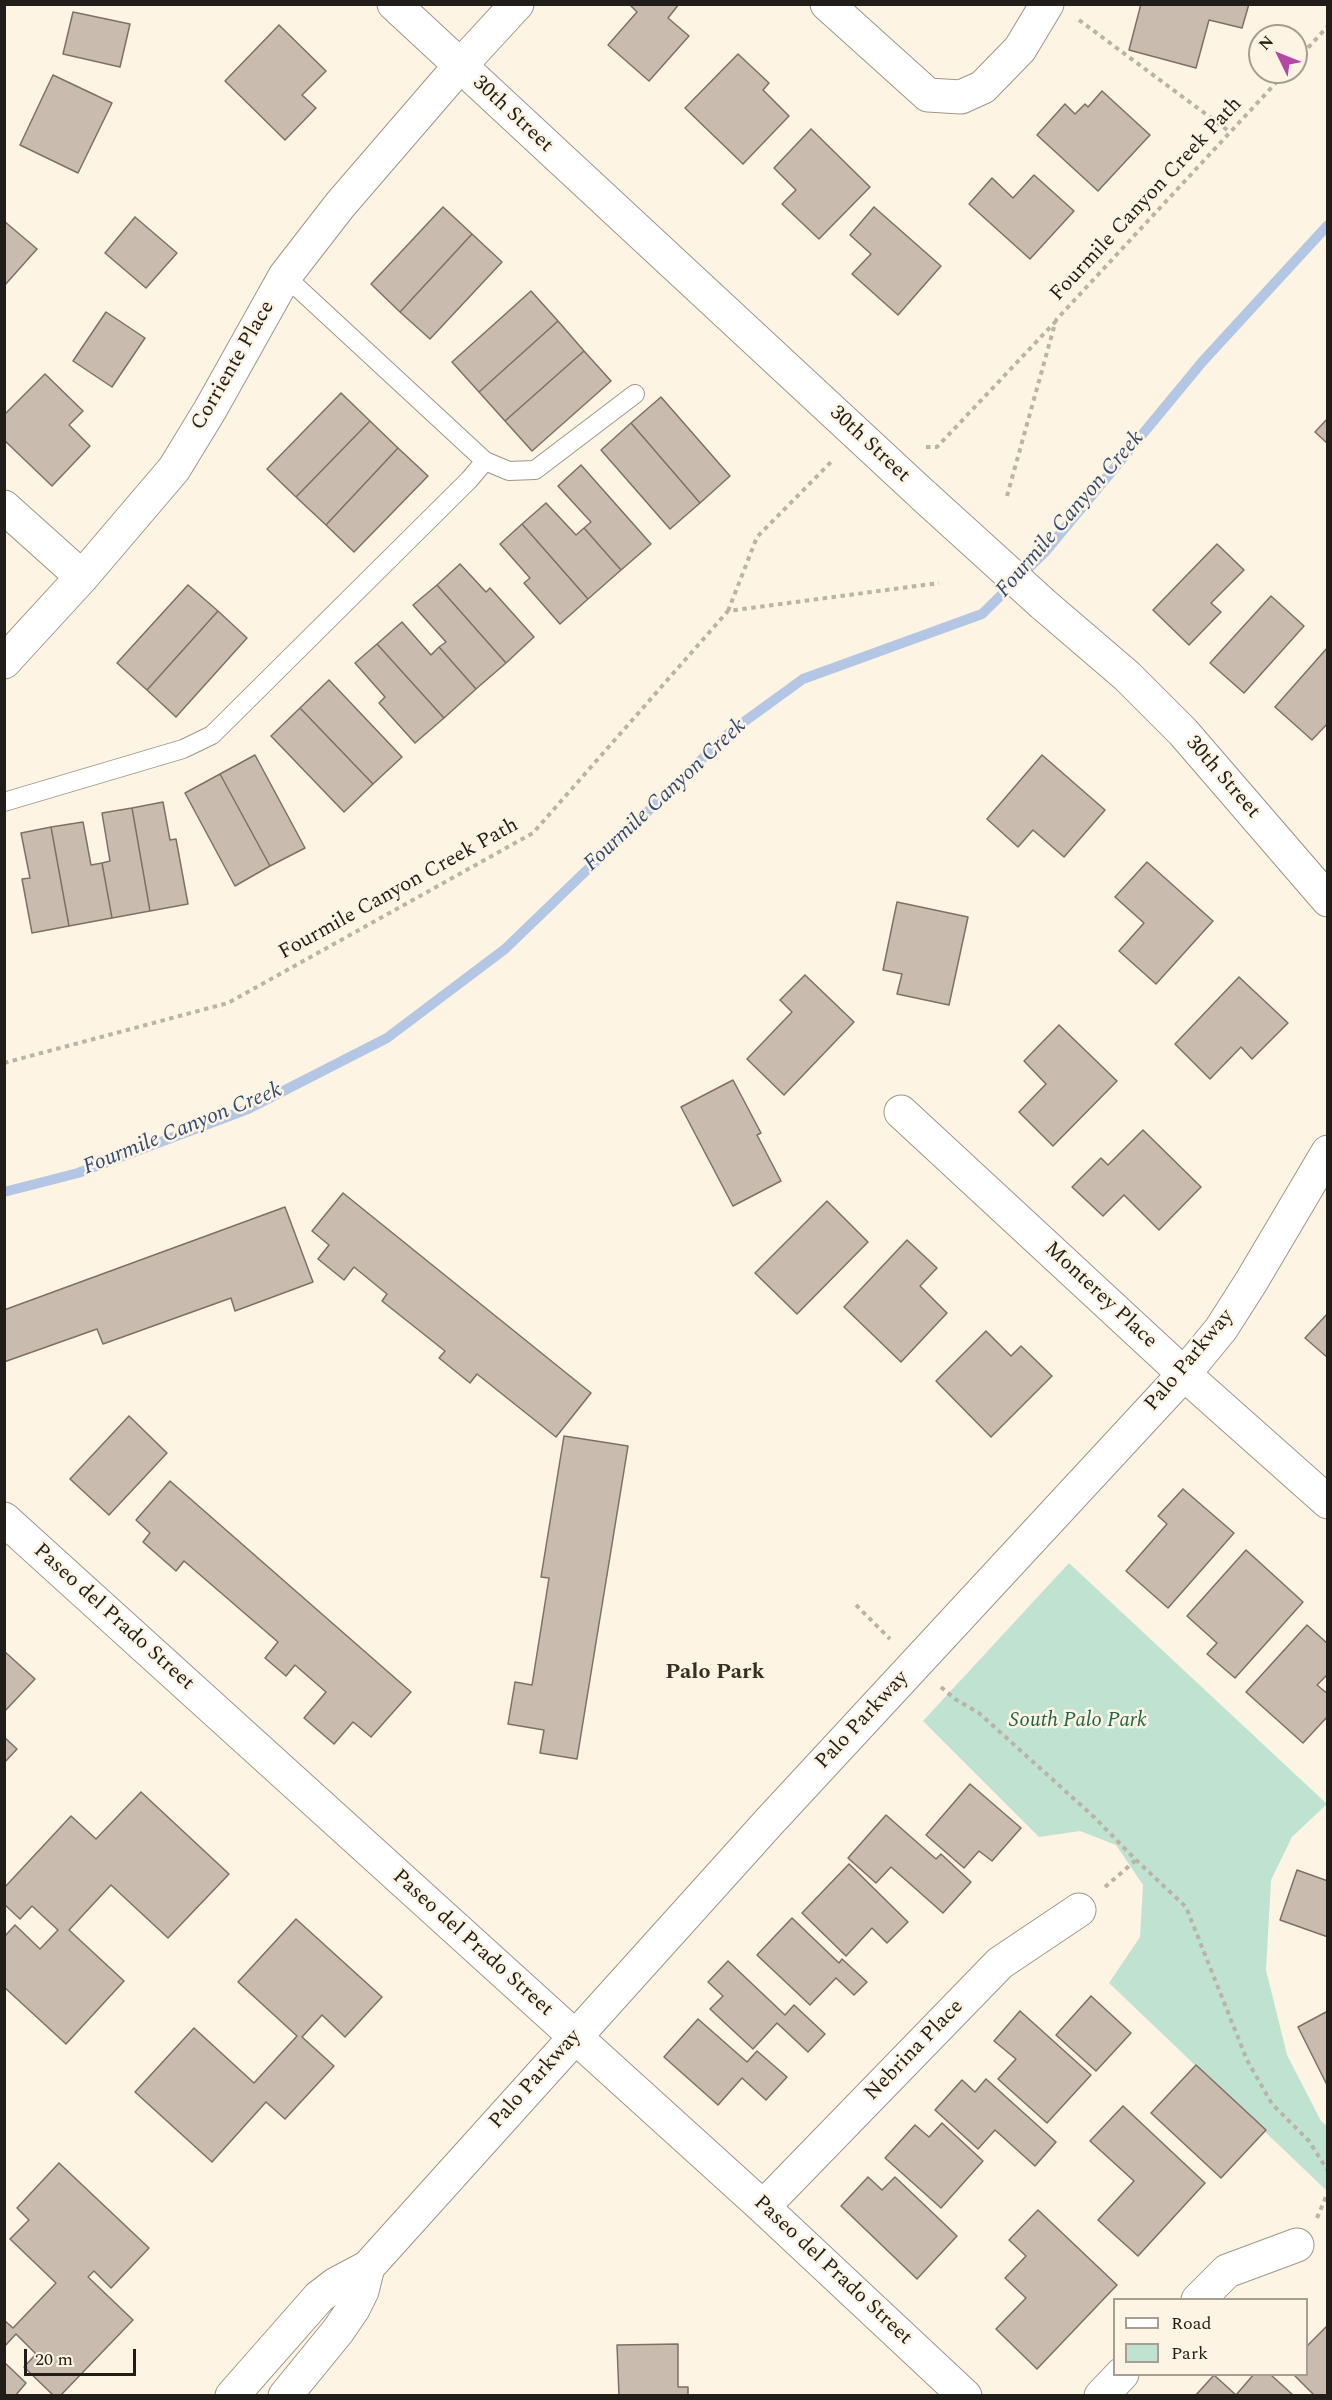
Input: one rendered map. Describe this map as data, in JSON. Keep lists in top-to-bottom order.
{
  "streets": {
    "street": [
      "30th Street",
      "Corriente Place",
      "Monterey Place",
      "Palo Parkway",
      "Paseo del Prado Street",
      "Nebrina Place"
    ],
    "path": ["Fourmile Canyon Creek Path"]
  },
  "crossings": [
    ["30th Street", "Corriente Place"],
    ["Monterey Place", "Palo Parkway"],
    ["Palo Parkway", "Paseo del Prado Street"],
    ["Paseo del Prado Street", "Nebrina Place"]
  ],
  "districts": ["Palo Park"],
  "water": ["Fourmile Canyon Creek"],
  "parks": ["South Palo Park"],
  "legend": ["Road", "Park"],
  "scale_bar": "20 m",
  "north": "top left"
}
